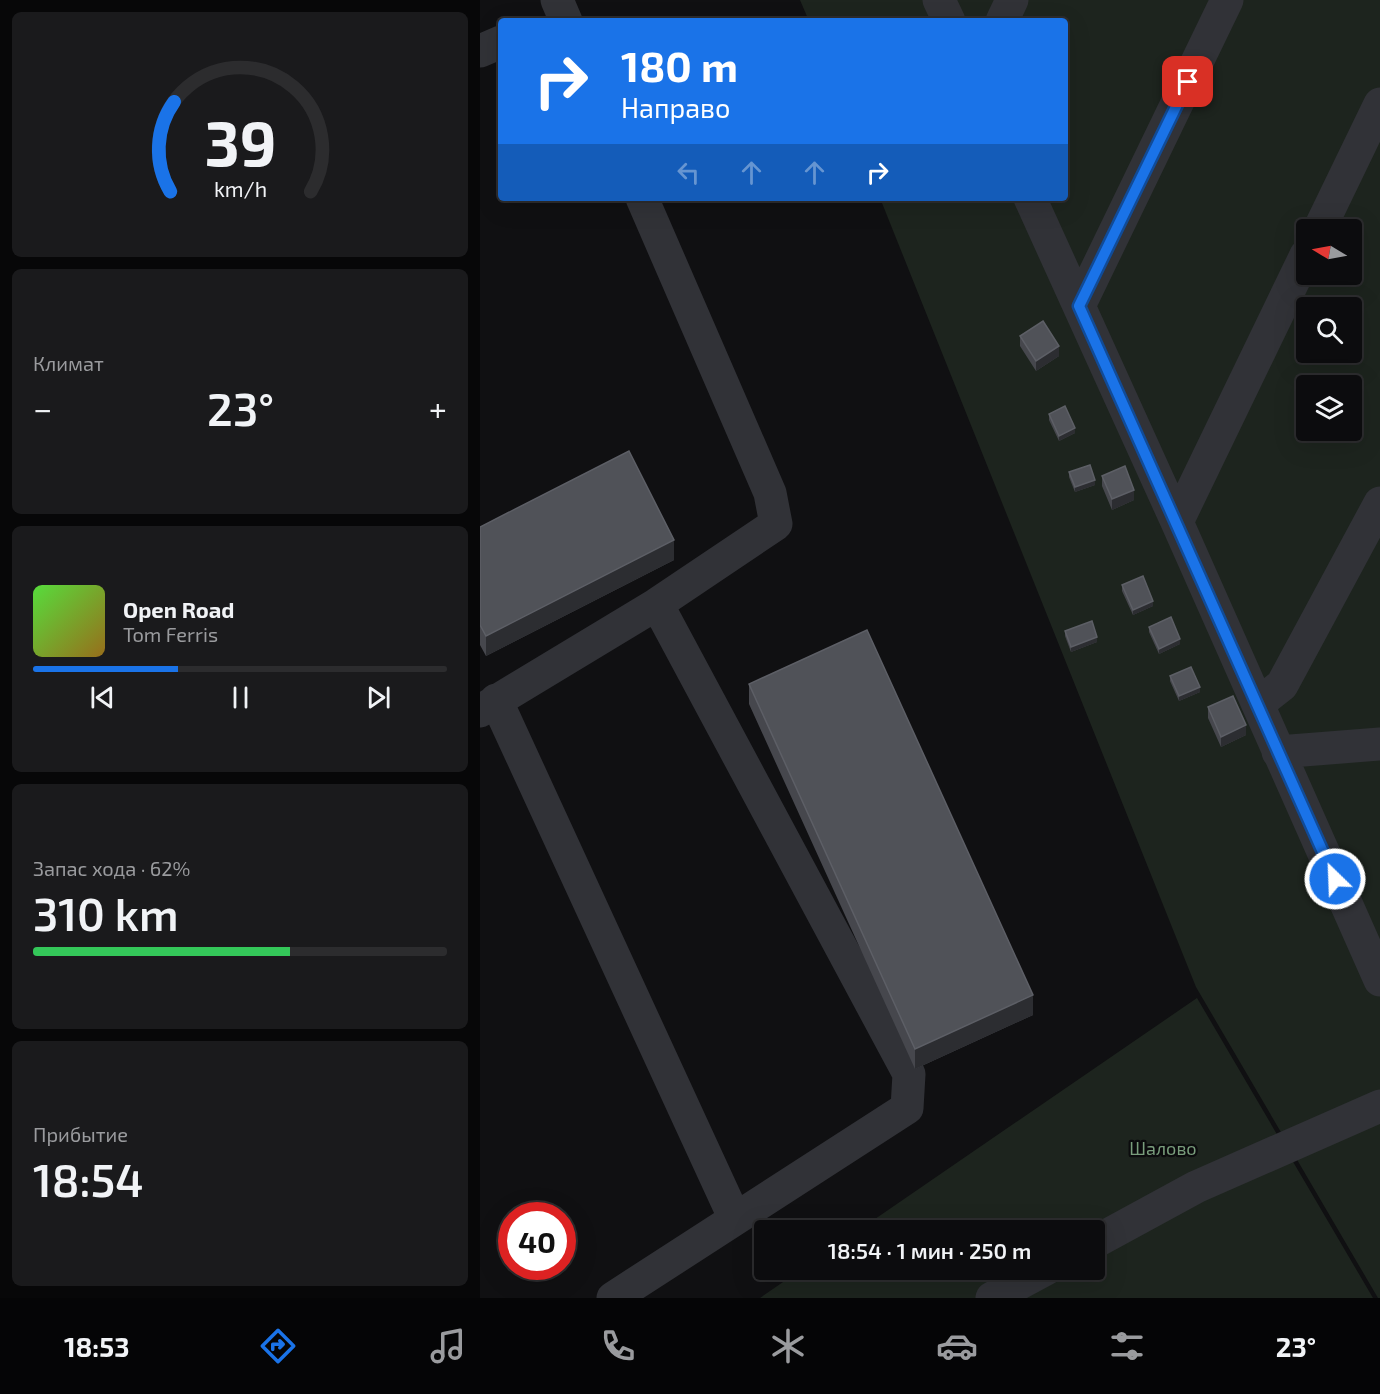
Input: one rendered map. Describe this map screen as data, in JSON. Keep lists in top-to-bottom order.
{
  "parks": ["Шалово"],
  "north": "left",
  "page": {
    "turn": ["180 m", "Направо"],
    "tile": [
      "Климат",
      ["Запас хода · 62%", "310 km"],
      ["Прибытие", "18:54"]
    ],
    "heat": ["−", "23°", "+"],
    "song": ["Open Road", "Tom Ferris"],
    "limit": "40",
    "trip": "18:54 · 1 мин · 250 m",
    "tabs": ["18:53", "23°"],
    "gauge": ["39", "km/h"]
  }
}
